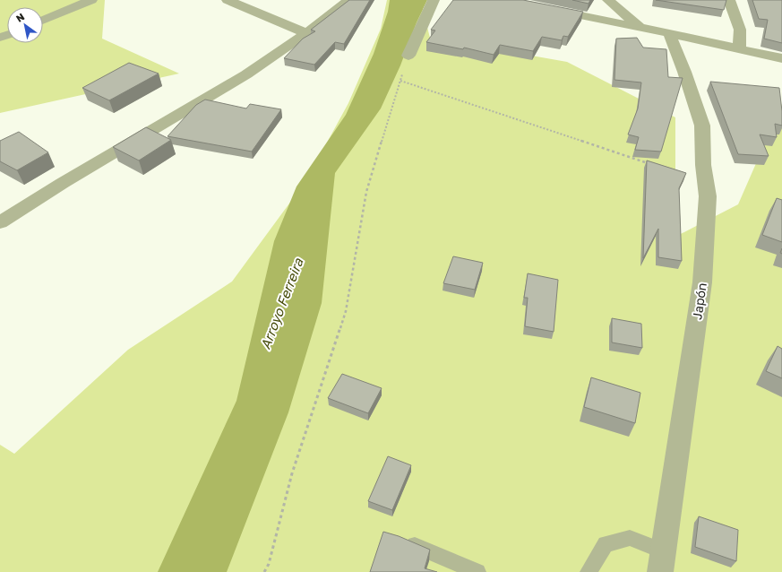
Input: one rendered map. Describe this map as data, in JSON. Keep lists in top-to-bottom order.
{
  "streets": {
    "street": ["Japón"]
  },
  "water": ["Arroyo Ferreira"],
  "north": "top left"
}
